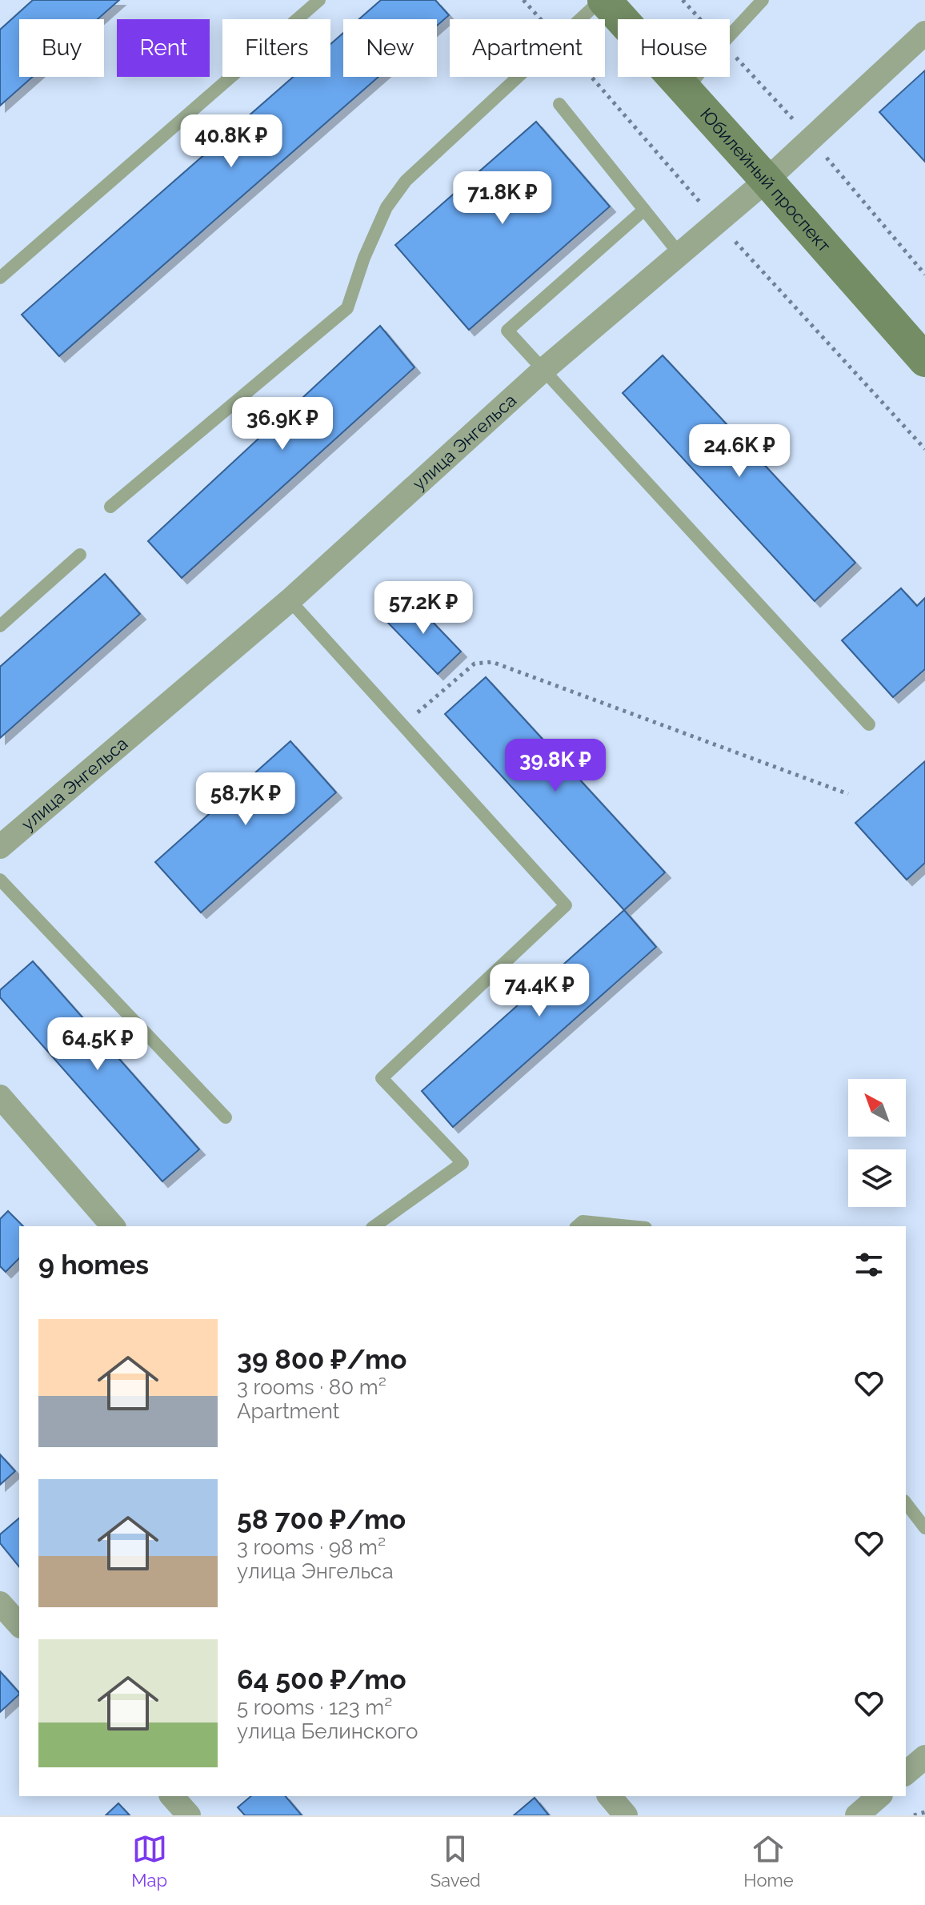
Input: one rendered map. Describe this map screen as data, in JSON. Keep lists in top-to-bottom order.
{
  "streets": {
    "main road": ["Юбилейный проспект"],
    "street": ["улица Энгельса"]
  },
  "crossings": [
    ["Юбилейный проспект", "улица Энгельса"]
  ],
  "north": "top left",
  "page": {
    "chip": [
      "Buy",
      "Rent",
      "Filters",
      "New",
      "Apartment",
      "House"
    ],
    "price": [
      "40.8K ₽",
      "71.8K ₽",
      "36.9K ₽",
      "24.6K ₽",
      "57.2K ₽",
      "39.8K ₽",
      "58.7K ₽",
      "74.4K ₽",
      "64.5K ₽"
    ],
    "heading": "9 homes",
    "list": [
      {
        "name": "39 800 ₽/mo",
        "note": "3 rooms · 80 m² · Apartment"
      },
      {
        "name": "58 700 ₽/mo",
        "note": "3 rooms · 98 m² · улица Энгельса"
      },
      {
        "name": "64 500 ₽/mo",
        "note": "5 rooms · 123 m² · улица Белинского"
      }
    ],
    "tabs": ["Map", "Saved", "Home"]
  }
}
